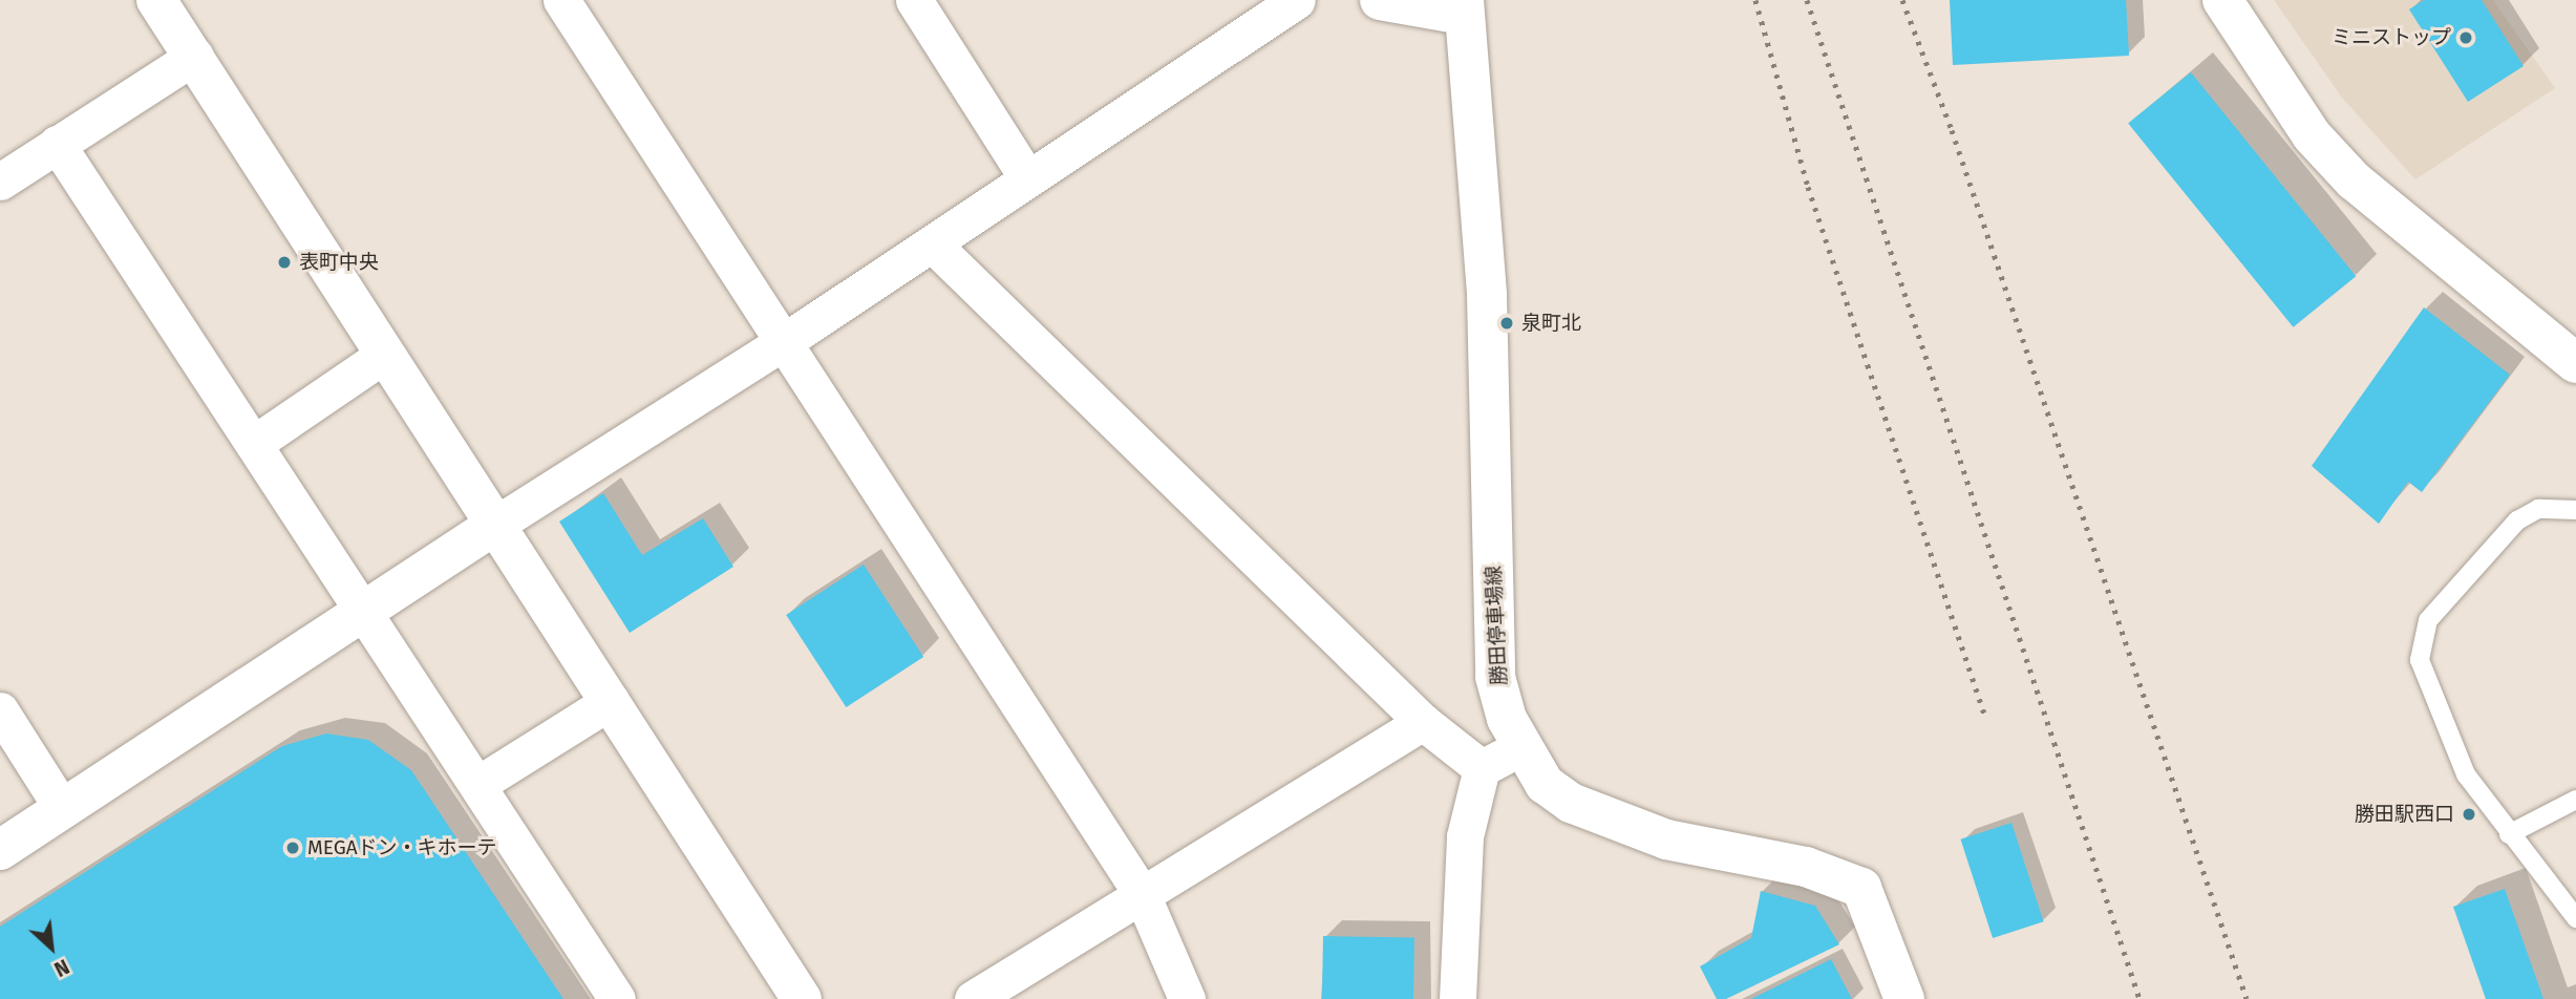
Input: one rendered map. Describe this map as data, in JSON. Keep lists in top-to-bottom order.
{
  "streets": {
    "street": ["勝田停車場線"]
  },
  "places": [
    "ミニストップ",
    "表町中央",
    "泉町北",
    "勝田駅西口",
    "MEGAドン・キホーテ"
  ],
  "north": "bottom right"
}
